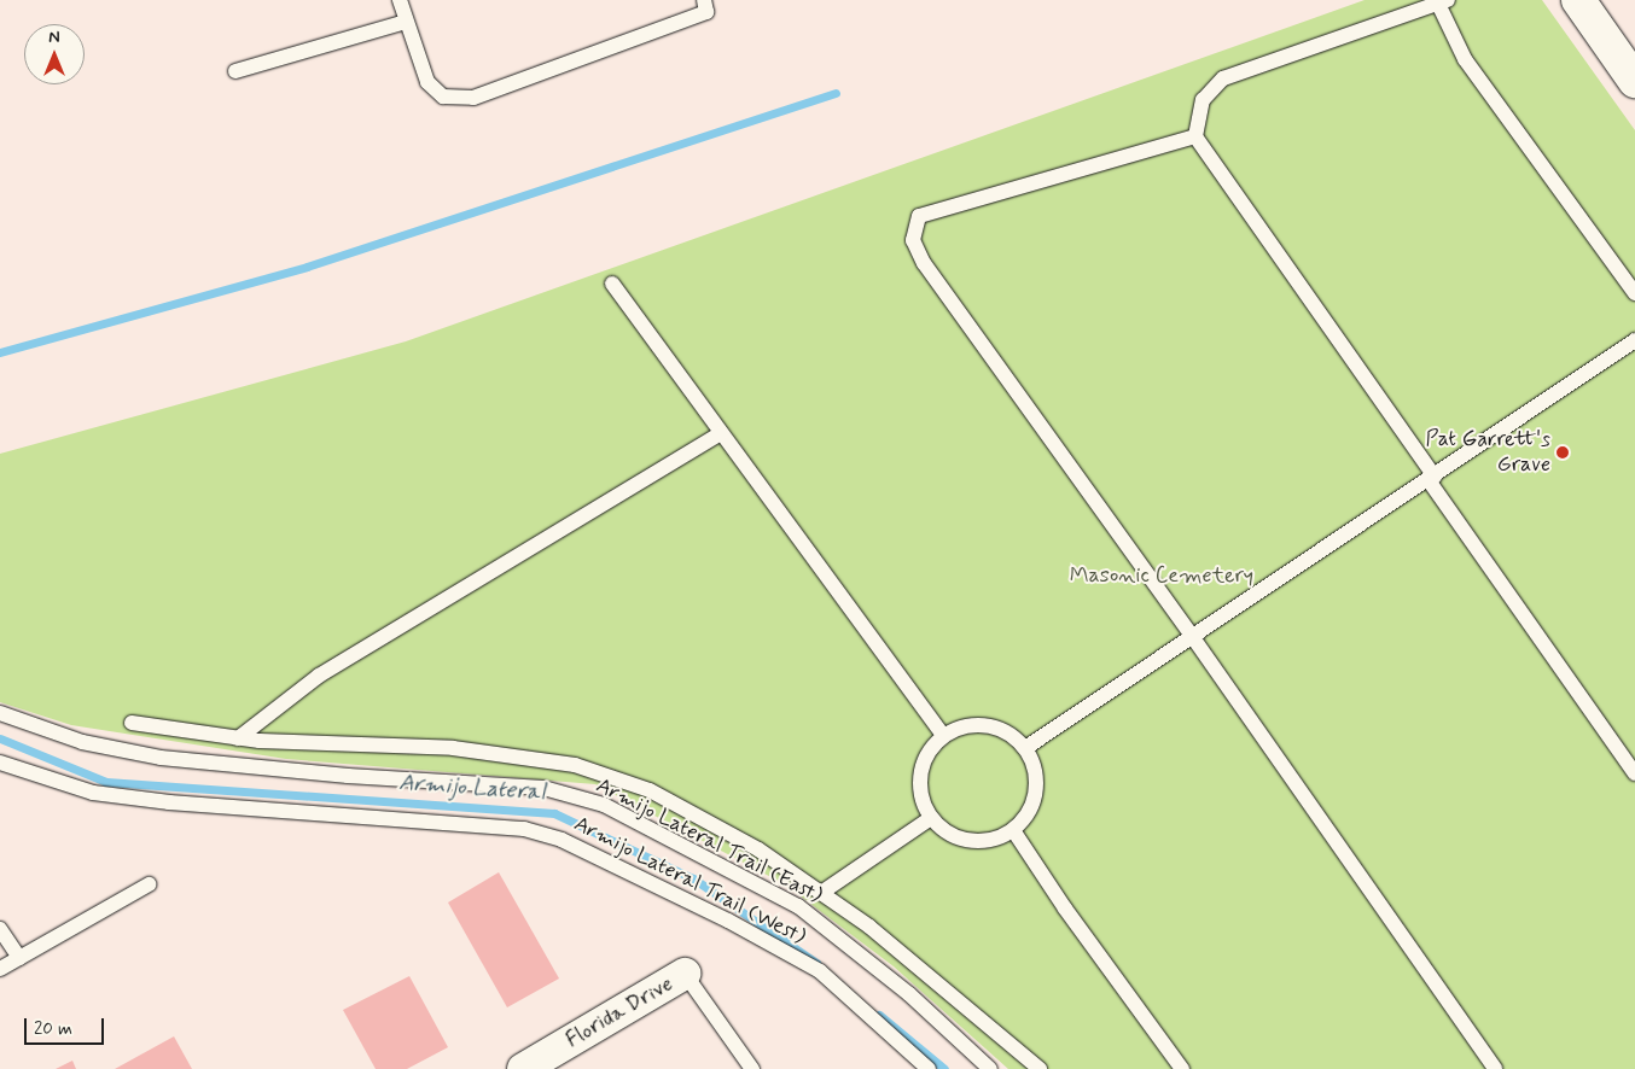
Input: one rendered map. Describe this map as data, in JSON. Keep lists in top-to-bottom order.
{
  "streets": {
    "street": ["Florida Drive"],
    "lane": ["Armijo Lateral Trail (East)", "Armijo Lateral Trail (West)"]
  },
  "water": ["Armijo Lateral"],
  "parks": ["Masonic Cemetery"],
  "places": ["Pat Garrett's Grave"],
  "scale_bar": "20 m",
  "north": "top"
}
